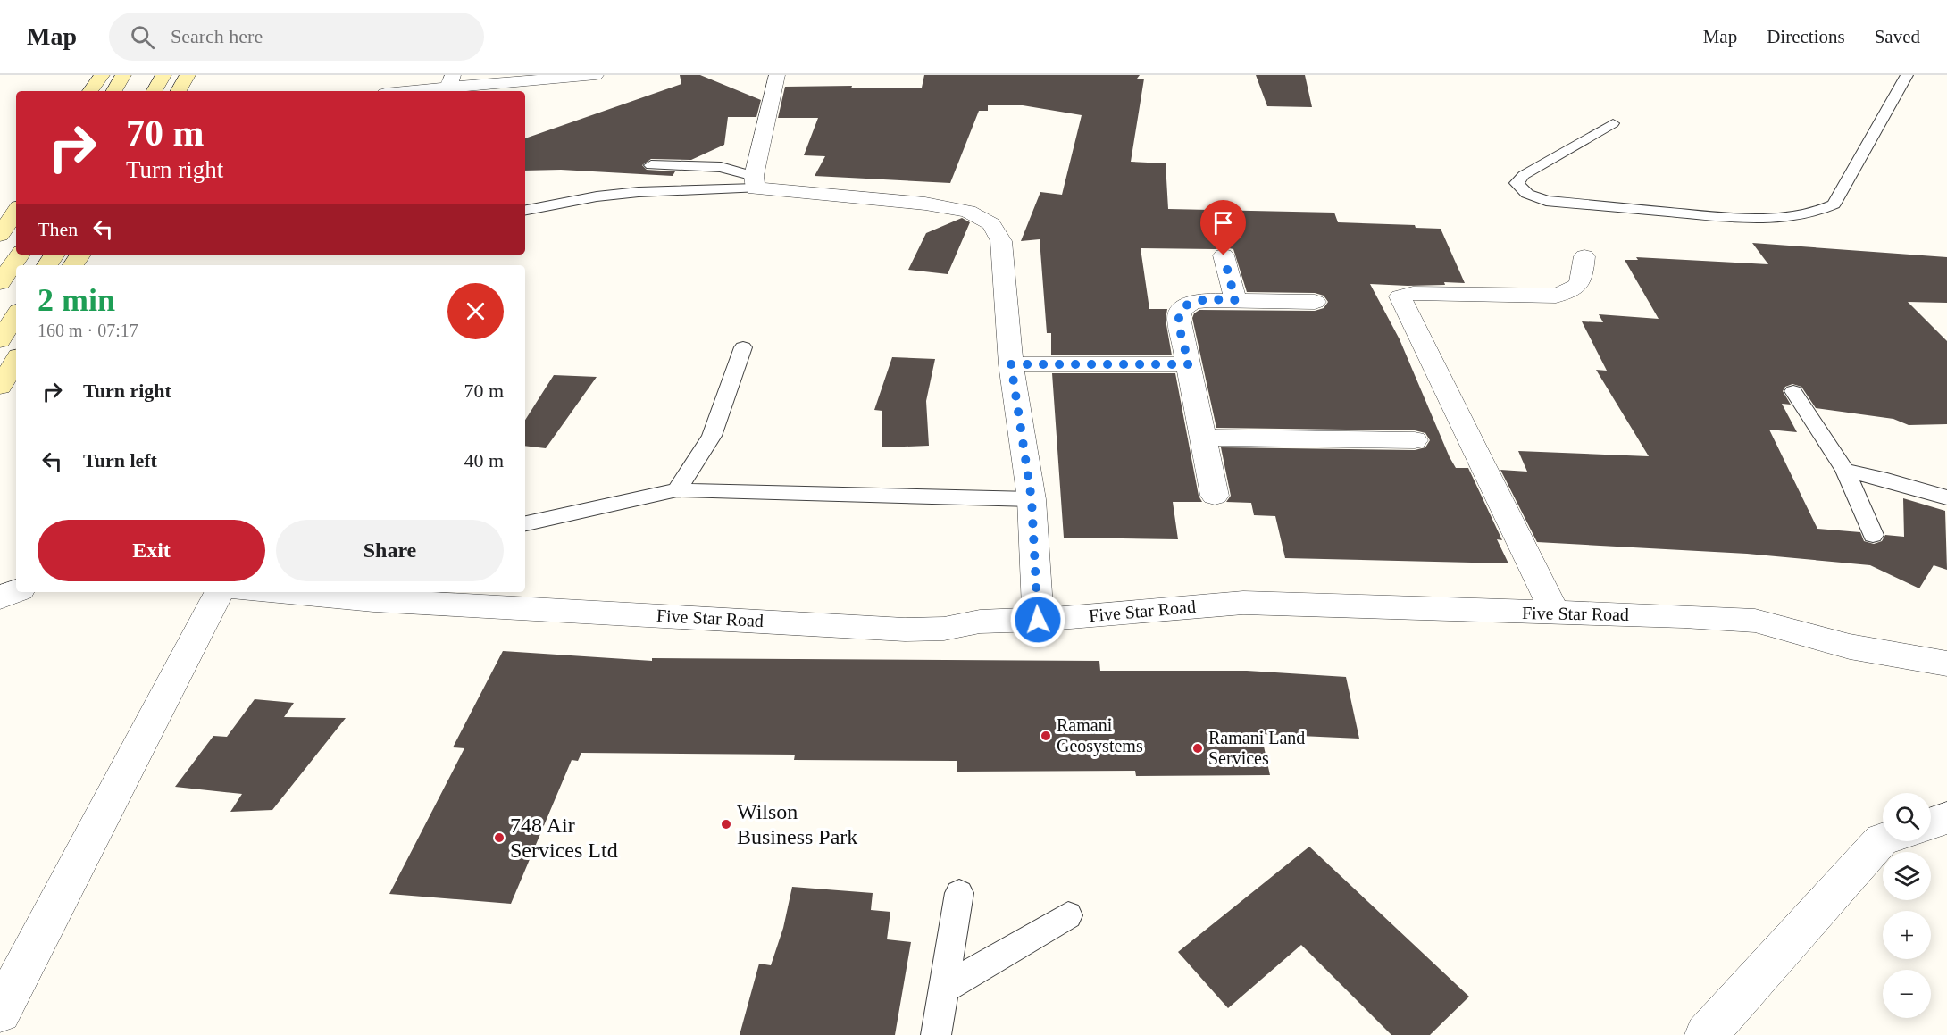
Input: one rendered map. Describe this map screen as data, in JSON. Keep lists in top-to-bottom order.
{
  "streets": {
    "street": ["Five Star Road"]
  },
  "places": [
    "Ramani Geosystems",
    "Ramani Land Services",
    "Wilson Business Park",
    "748 Air Services Ltd"
  ],
  "page": {
    "header": "Map",
    "search": "Search here",
    "nav": ["Map", "Directions", "Saved"],
    "turn": ["70 m", "Turn right"],
    "then": "Then",
    "heading": ["2 min", "160 m · 07:17"],
    "list": [
      {
        "name": "Turn right",
        "value": "70 m"
      },
      {
        "name": "Turn left",
        "value": "40 m"
      }
    ],
    "buttons": ["Exit", "Share"],
    "map_buttons": ["+", "−"]
  }
}
